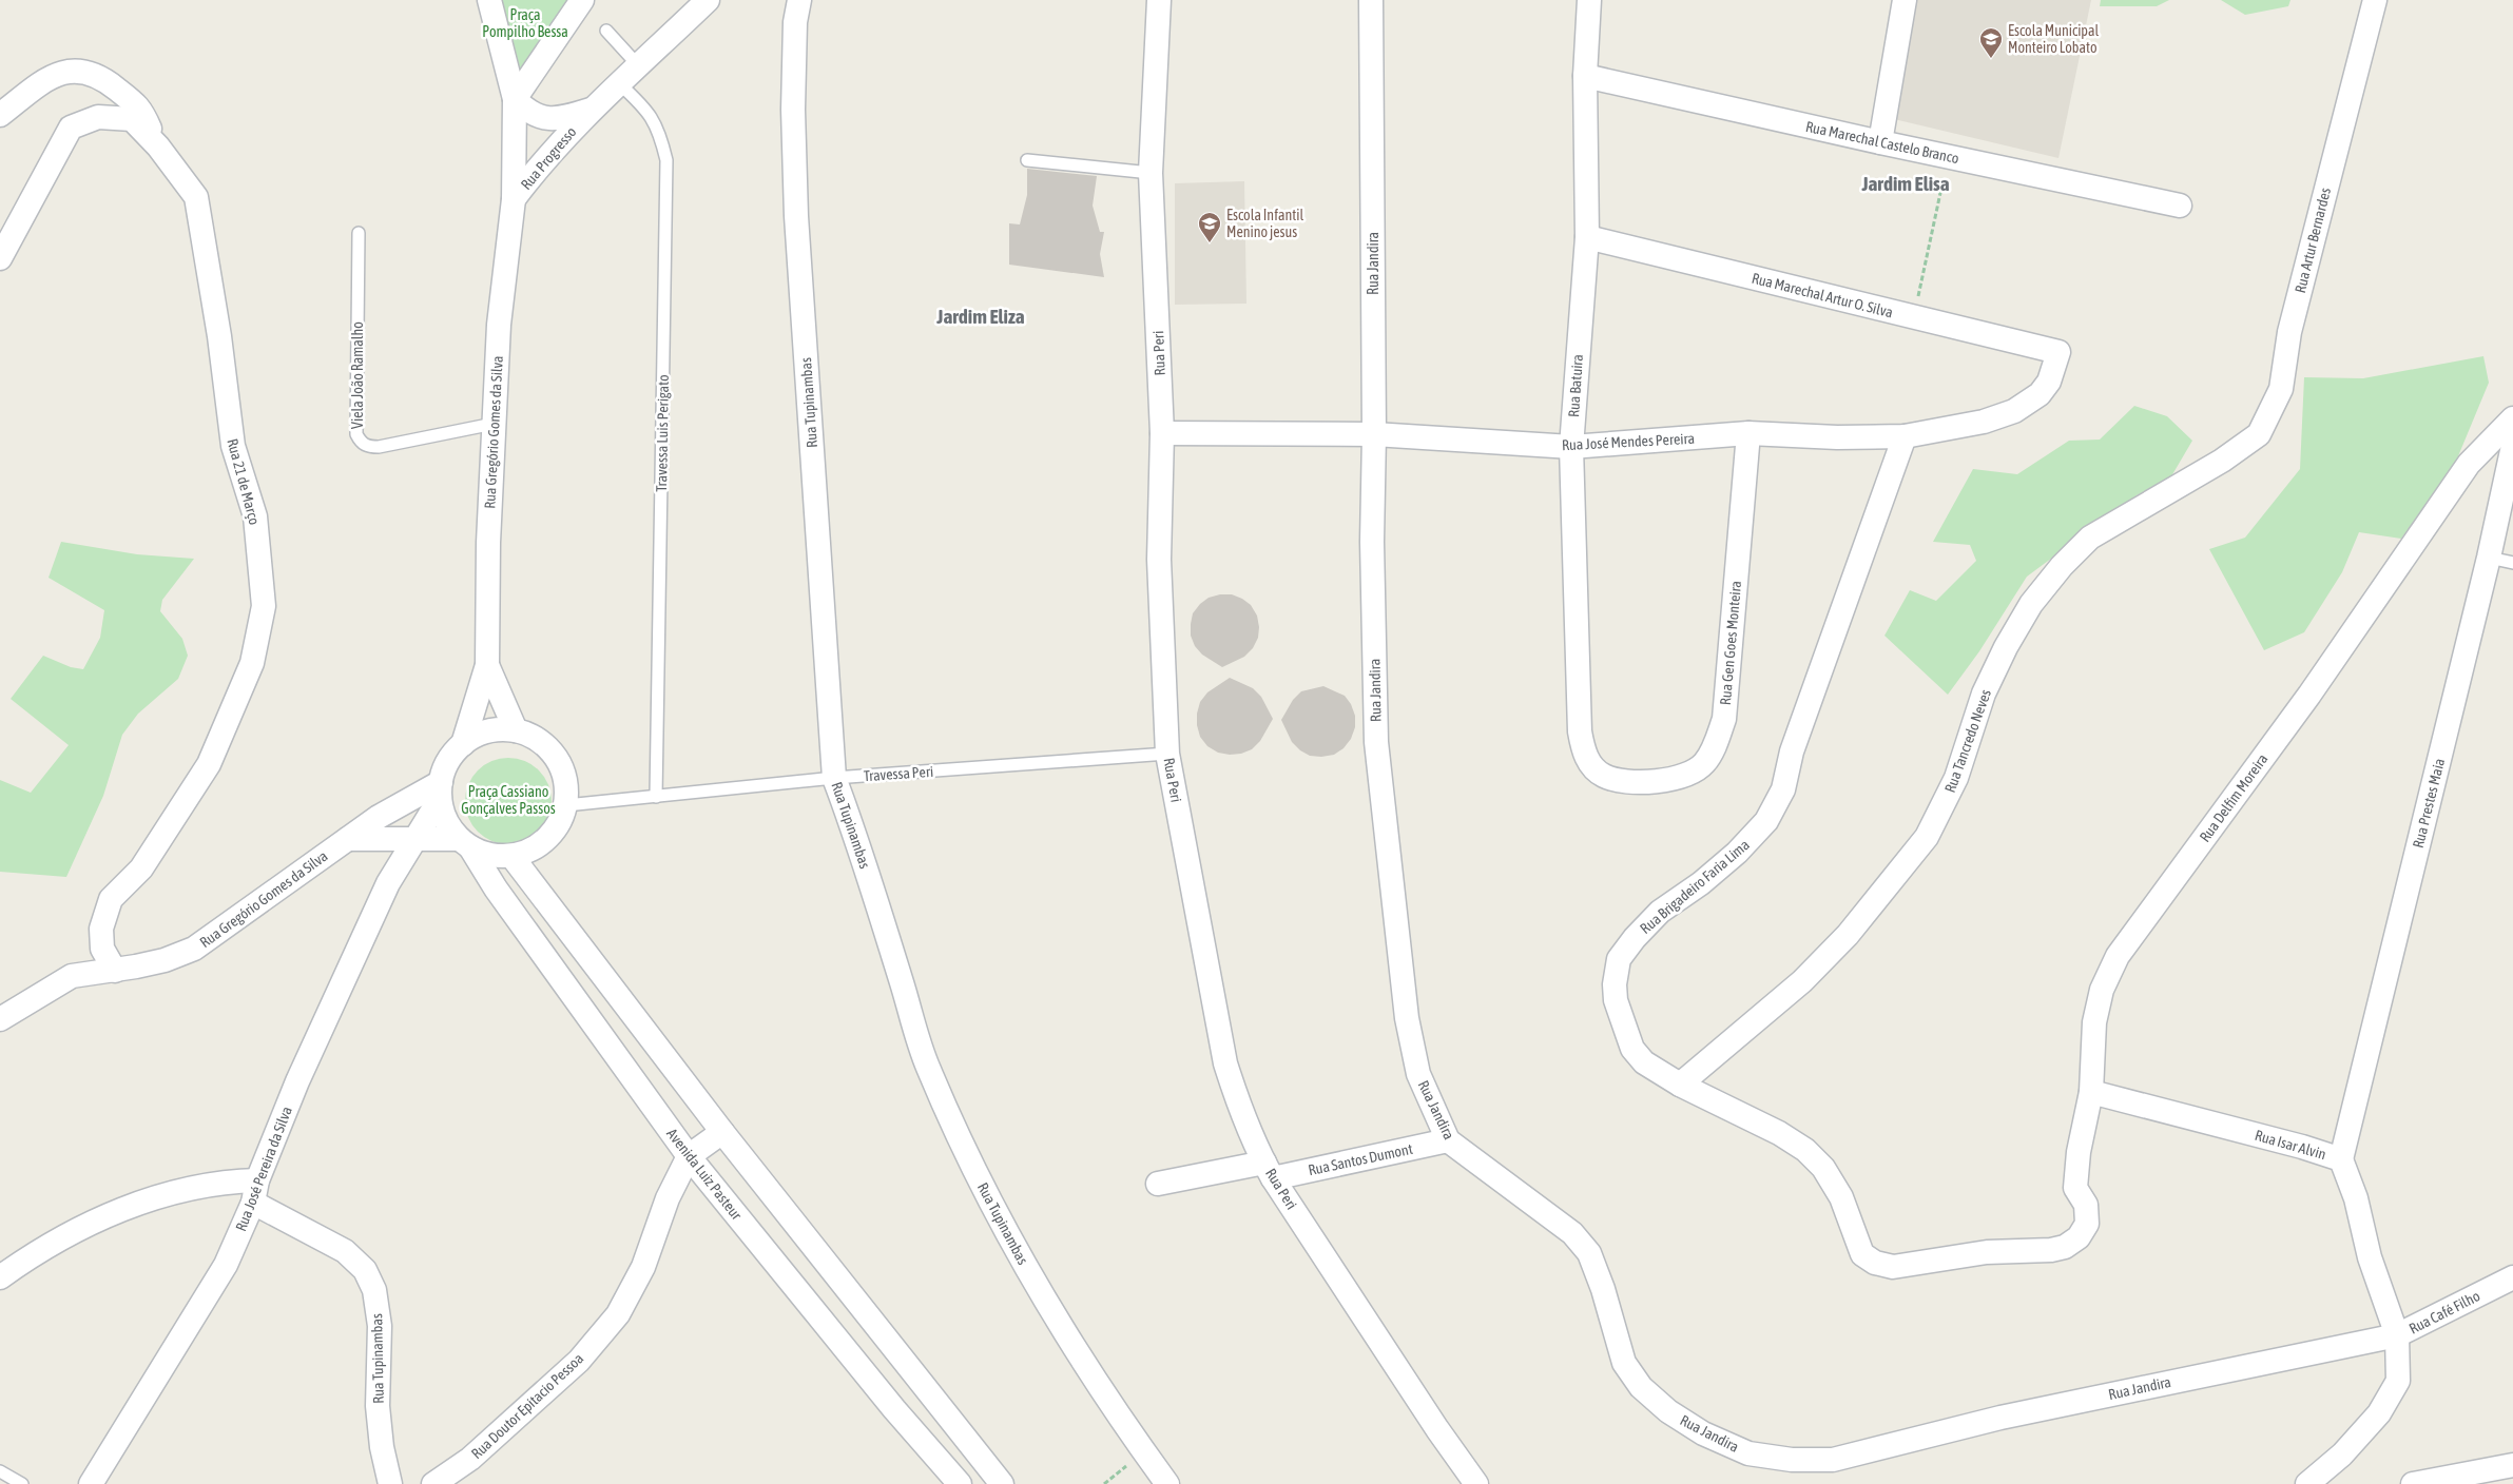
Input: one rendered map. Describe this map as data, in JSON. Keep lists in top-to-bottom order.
{
  "streets": {
    "street": [
      "Rua Marechal Castelo Branco",
      "Rua Progresso",
      "Rua Artur Bernardes",
      "Rua Jandira",
      "Rua Marechal Artur O. Silva",
      "Rua Peri",
      "Rua Batuira",
      "Rua Tupinambas",
      "Rua Gregório Gomes da Silva",
      "Rua José Mendes Pereira",
      "Rua 21 de Março",
      "Rua Gen Goes Monteira",
      "Rua Tancredo Neves",
      "Rua Delfim Moreira",
      "Rua Prestes Maia",
      "Rua Brigadeiro Faria Lima",
      "Rua Isar Alvin",
      "Rua Santos Dumont",
      "Rua José Pereira da Silva",
      "Avenida Luiz Pasteur",
      "Rua Café Filho",
      "Rua Doutor Epitacio Pessoa"
    ],
    "lane": ["Viela João Ramalho", "Travessa Luis Perigato", "Travessa Peri"]
  },
  "crossings": [
    ["Rua Marechal Castelo Branco", "Rua Batuira"],
    ["Rua Progresso", "Rua Gregório Gomes da Silva"],
    ["Rua Progresso", "Travessa Luis Perigato"],
    ["Rua Artur Bernardes", "Rua Tancredo Neves"],
    ["Rua Jandira", "Rua José Mendes Pereira"],
    ["Rua Jandira", "Rua Isar Alvin"],
    ["Rua Jandira", "Rua Santos Dumont"],
    ["Rua Jandira", "Rua Café Filho"],
    ["Rua Marechal Artur O. Silva", "Rua Batuira"],
    ["Rua Marechal Artur O. Silva", "Rua José Mendes Pereira"],
    ["Rua Peri", "Rua José Mendes Pereira"],
    ["Rua Peri", "Travessa Peri"],
    ["Rua Peri", "Rua Santos Dumont"],
    ["Viela João Ramalho", "Rua Gregório Gomes da Silva"],
    ["Rua Batuira", "Rua José Mendes Pereira"],
    ["Rua Batuira", "Rua Gen Goes Monteira"],
    ["Rua Tupinambas", "Travessa Peri"],
    ["Rua Tupinambas", "Rua José Pereira da Silva"],
    ["Rua Gregório Gomes da Silva", "Rua 21 de Março"],
    ["Rua Gregório Gomes da Silva", "Travessa Peri"],
    ["Rua Gregório Gomes da Silva", "Rua José Pereira da Silva"],
    ["Rua Gregório Gomes da Silva", "Avenida Luiz Pasteur"],
    ["Travessa Luis Perigato", "Travessa Peri"],
    ["Rua José Mendes Pereira", "Rua Gen Goes Monteira"],
    ["Rua José Mendes Pereira", "Rua Brigadeiro Faria Lima"],
    ["Rua Tancredo Neves", "Rua Brigadeiro Faria Lima"],
    ["Travessa Peri", "Rua José Pereira da Silva"],
    ["Travessa Peri", "Avenida Luiz Pasteur"],
    ["Rua Delfim Moreira", "Rua Brigadeiro Faria Lima"],
    ["Rua Delfim Moreira", "Rua Isar Alvin"],
    ["Rua Prestes Maia", "Rua Isar Alvin"],
    ["Rua Isar Alvin", "Rua Café Filho"],
    ["Rua José Pereira da Silva", "Avenida Luiz Pasteur"],
    ["Avenida Luiz Pasteur", "Rua Doutor Epitacio Pessoa"]
  ],
  "districts": ["Jardim Elisa", "Jardim Eliza"],
  "parks": ["Praça Pompilho Bessa", "Praça Cassiano Gonçalves Passos"],
  "places": {
    "school or university": ["Escola Municipal Monteiro Lobato", "Escola Infantil Menino jesus"]
  }
}
